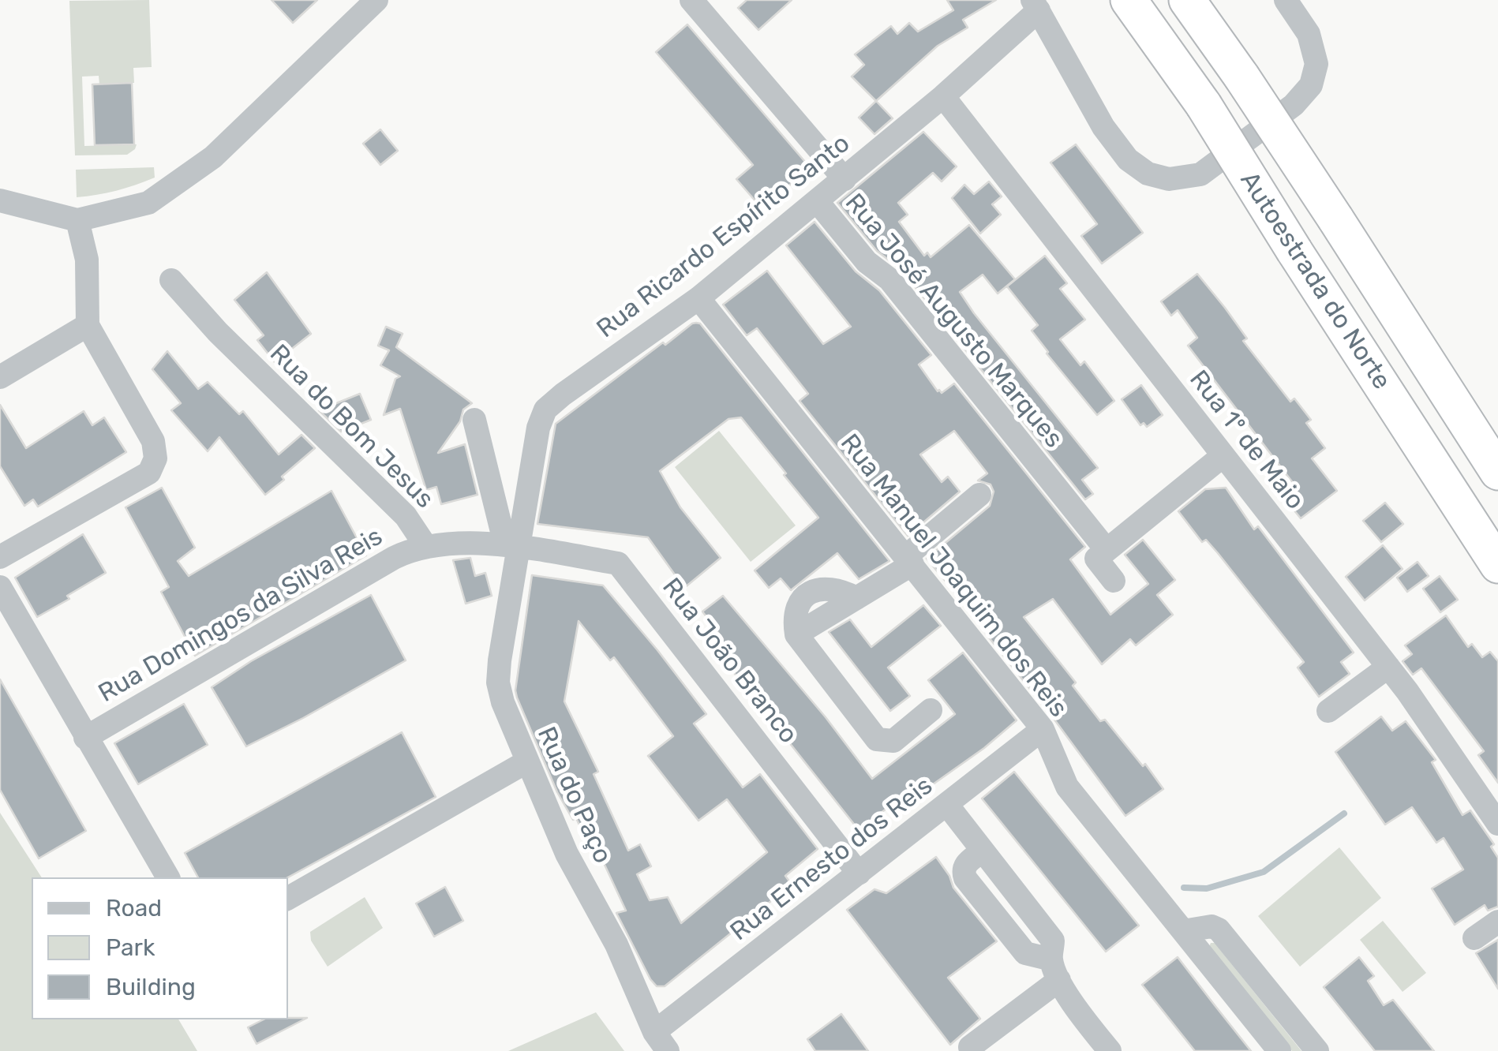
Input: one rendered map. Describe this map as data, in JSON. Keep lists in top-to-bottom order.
{
  "streets": {
    "highway": ["Autoestrada do Norte"],
    "street": [
      "Rua Ricardo Espírito Santo",
      "Rua José Augusto Marques",
      "Rua do Bom Jesus",
      "Rua 1º de Maio",
      "Rua Manuel Joaquim dos Reis",
      "Rua Domingos da Silva Reis",
      "Rua João Branco",
      "Rua do Paço",
      "Rua Ernesto dos Reis"
    ]
  },
  "crossings": [
    ["Rua Ricardo Espírito Santo", "Rua José Augusto Marques"],
    ["Rua Ricardo Espírito Santo", "Rua do Bom Jesus"],
    ["Rua Ricardo Espírito Santo", "Rua 1º de Maio"],
    ["Rua Ricardo Espírito Santo", "Rua Manuel Joaquim dos Reis"],
    ["Rua Ricardo Espírito Santo", "Rua João Branco"],
    ["Rua Ricardo Espírito Santo", "Rua do Paço"],
    ["Rua do Bom Jesus", "Rua Domingos da Silva Reis"],
    ["Rua do Bom Jesus", "Rua João Branco"],
    ["Rua do Bom Jesus", "Rua do Paço"],
    ["Rua Manuel Joaquim dos Reis", "Rua Ernesto dos Reis"],
    ["Rua João Branco", "Rua do Paço"],
    ["Rua João Branco", "Rua Ernesto dos Reis"],
    ["Rua do Paço", "Rua Ernesto dos Reis"]
  ],
  "legend": ["Road", "Park", "Building"]
}
